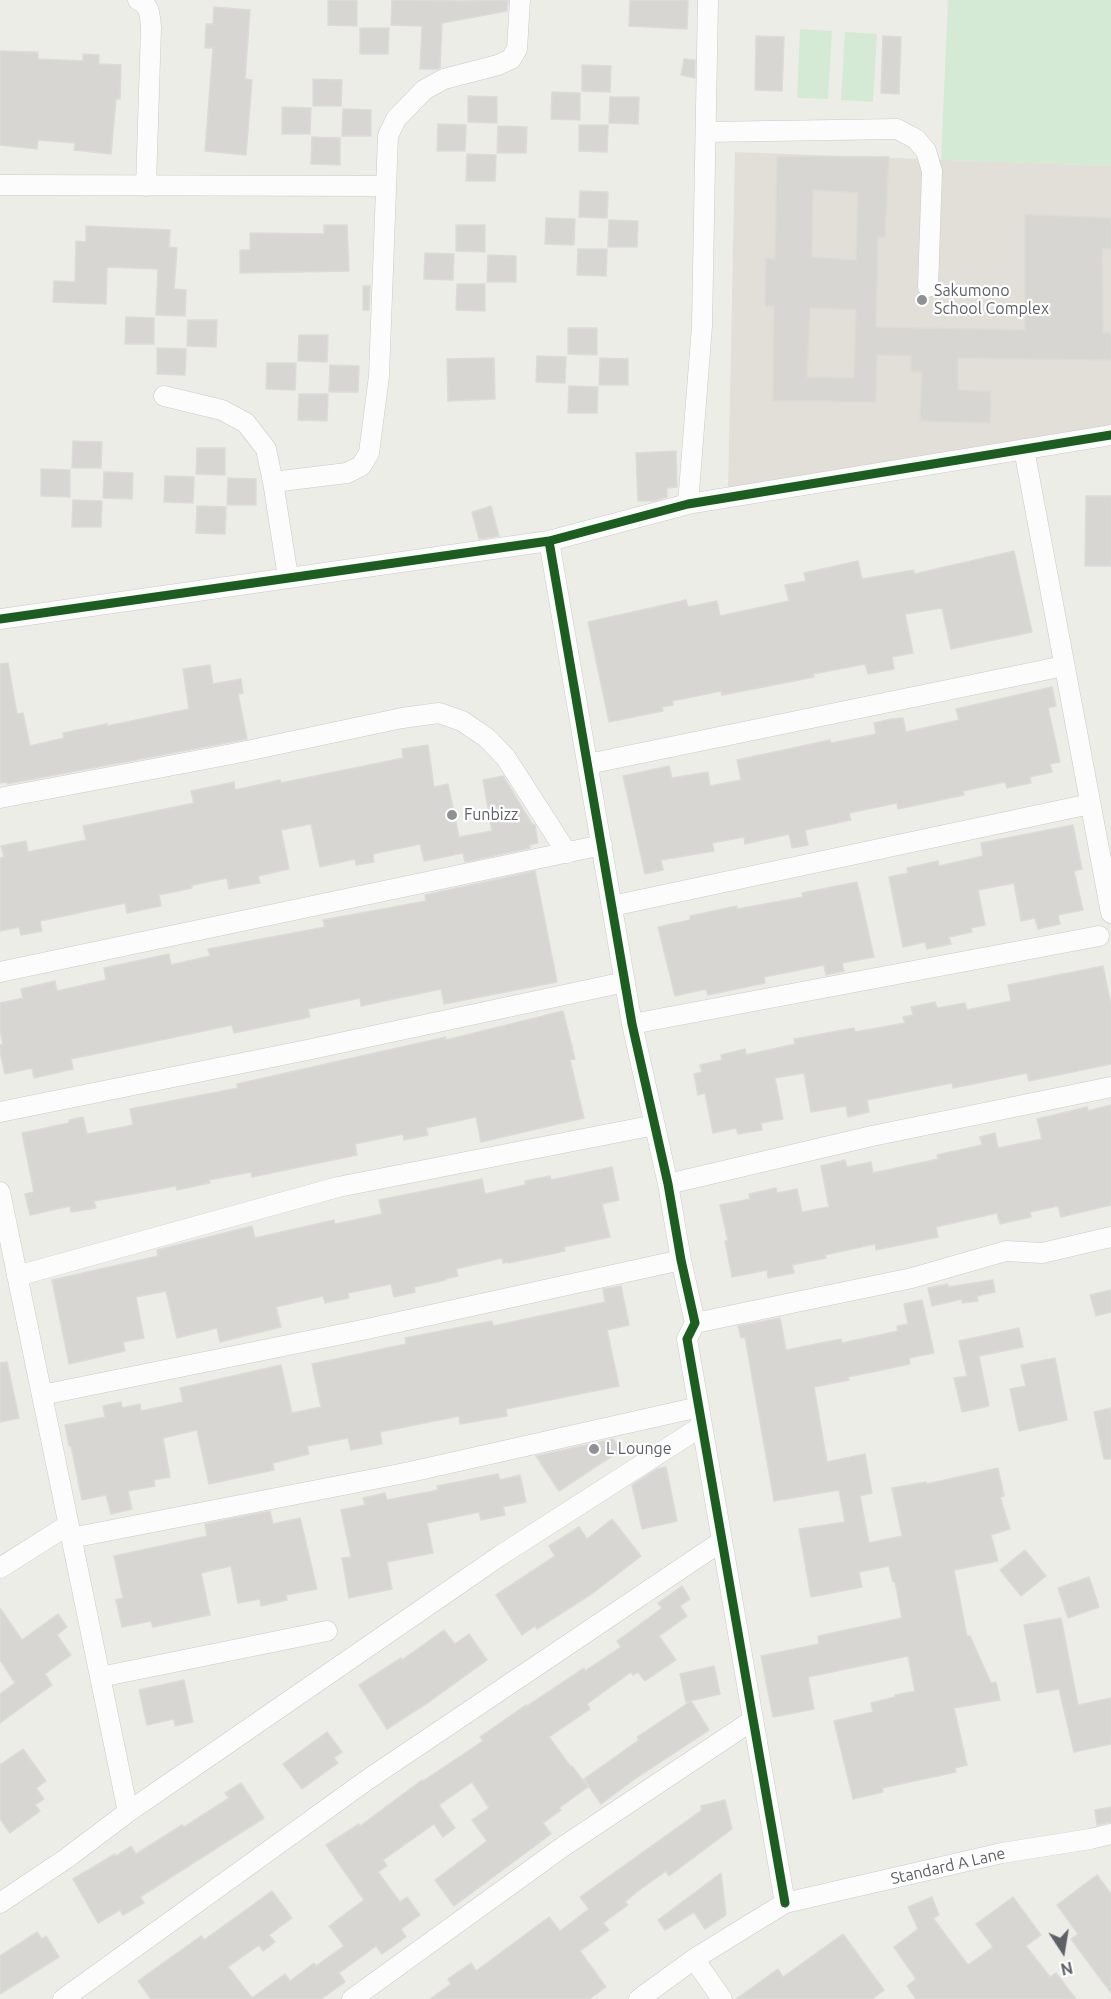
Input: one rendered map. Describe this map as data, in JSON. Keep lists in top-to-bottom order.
{
  "streets": {
    "street": ["Standard A Lane"]
  },
  "places": ["Sakumono School Complex", "Funbizz", "L Lounge"],
  "north": "bottom"
}
